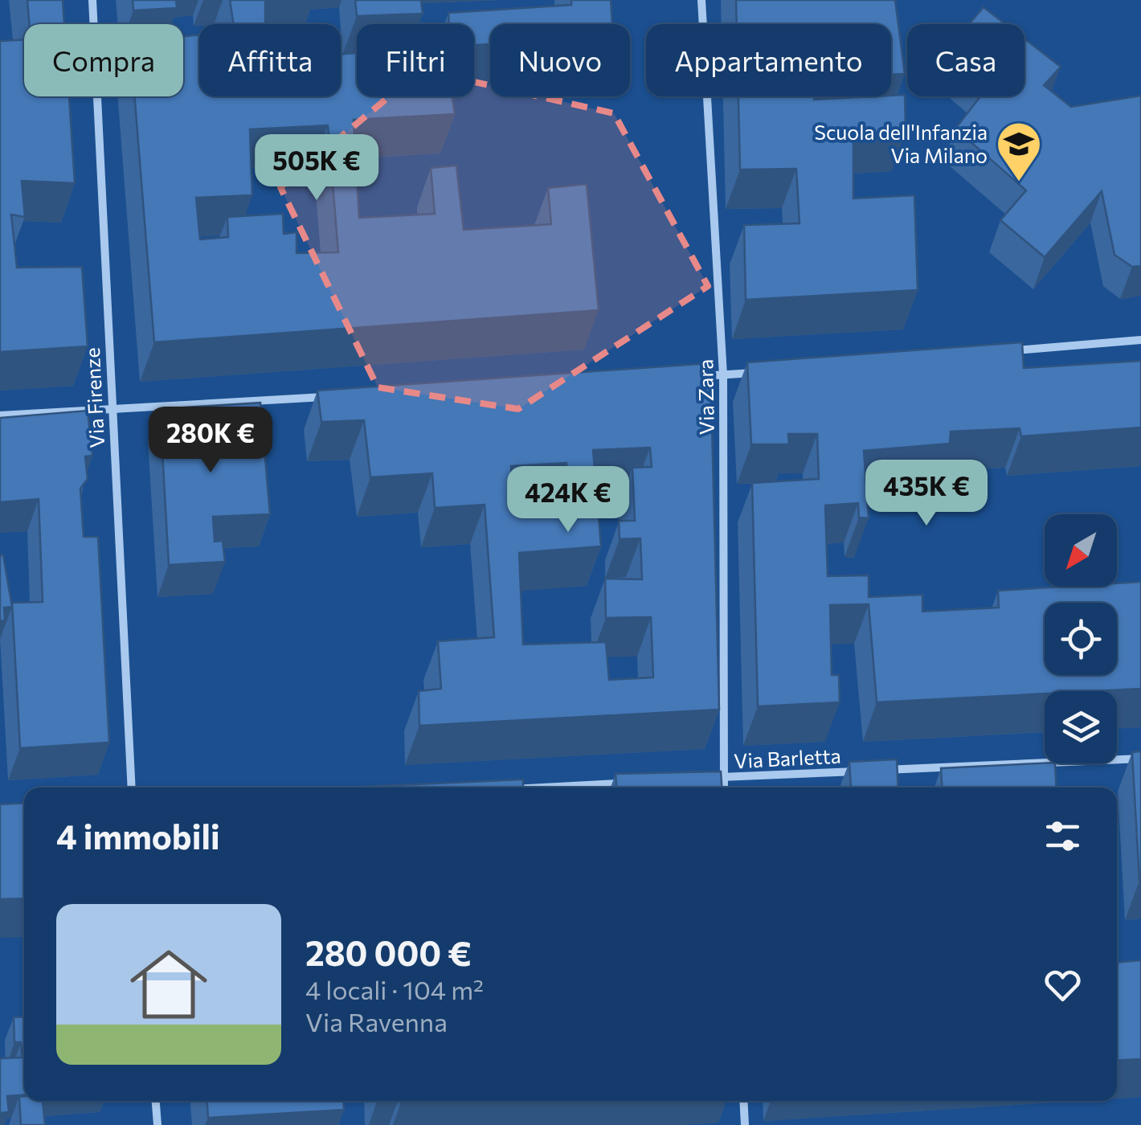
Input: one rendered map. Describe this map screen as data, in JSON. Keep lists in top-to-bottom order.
{
  "streets": {
    "street": ["Via Zara", "Via Firenze", "Via Barletta"]
  },
  "crossings": [
    ["Via Zara", "Via Barletta"]
  ],
  "places": {
    "school or university": ["Scuola dell'Infanzia Via Milano"]
  },
  "north": "bottom left",
  "page": {
    "chip": [
      "Compra",
      "Affitta",
      "Filtri",
      "Nuovo",
      "Appartamento",
      "Casa"
    ],
    "price": [
      "505K €",
      "280K €",
      "435K €",
      "424K €"
    ],
    "heading": "4 immobili",
    "list": [
      {
        "name": "280 000 €",
        "note": "4 locali · 104 m² · Via Ravenna"
      }
    ]
  }
}
